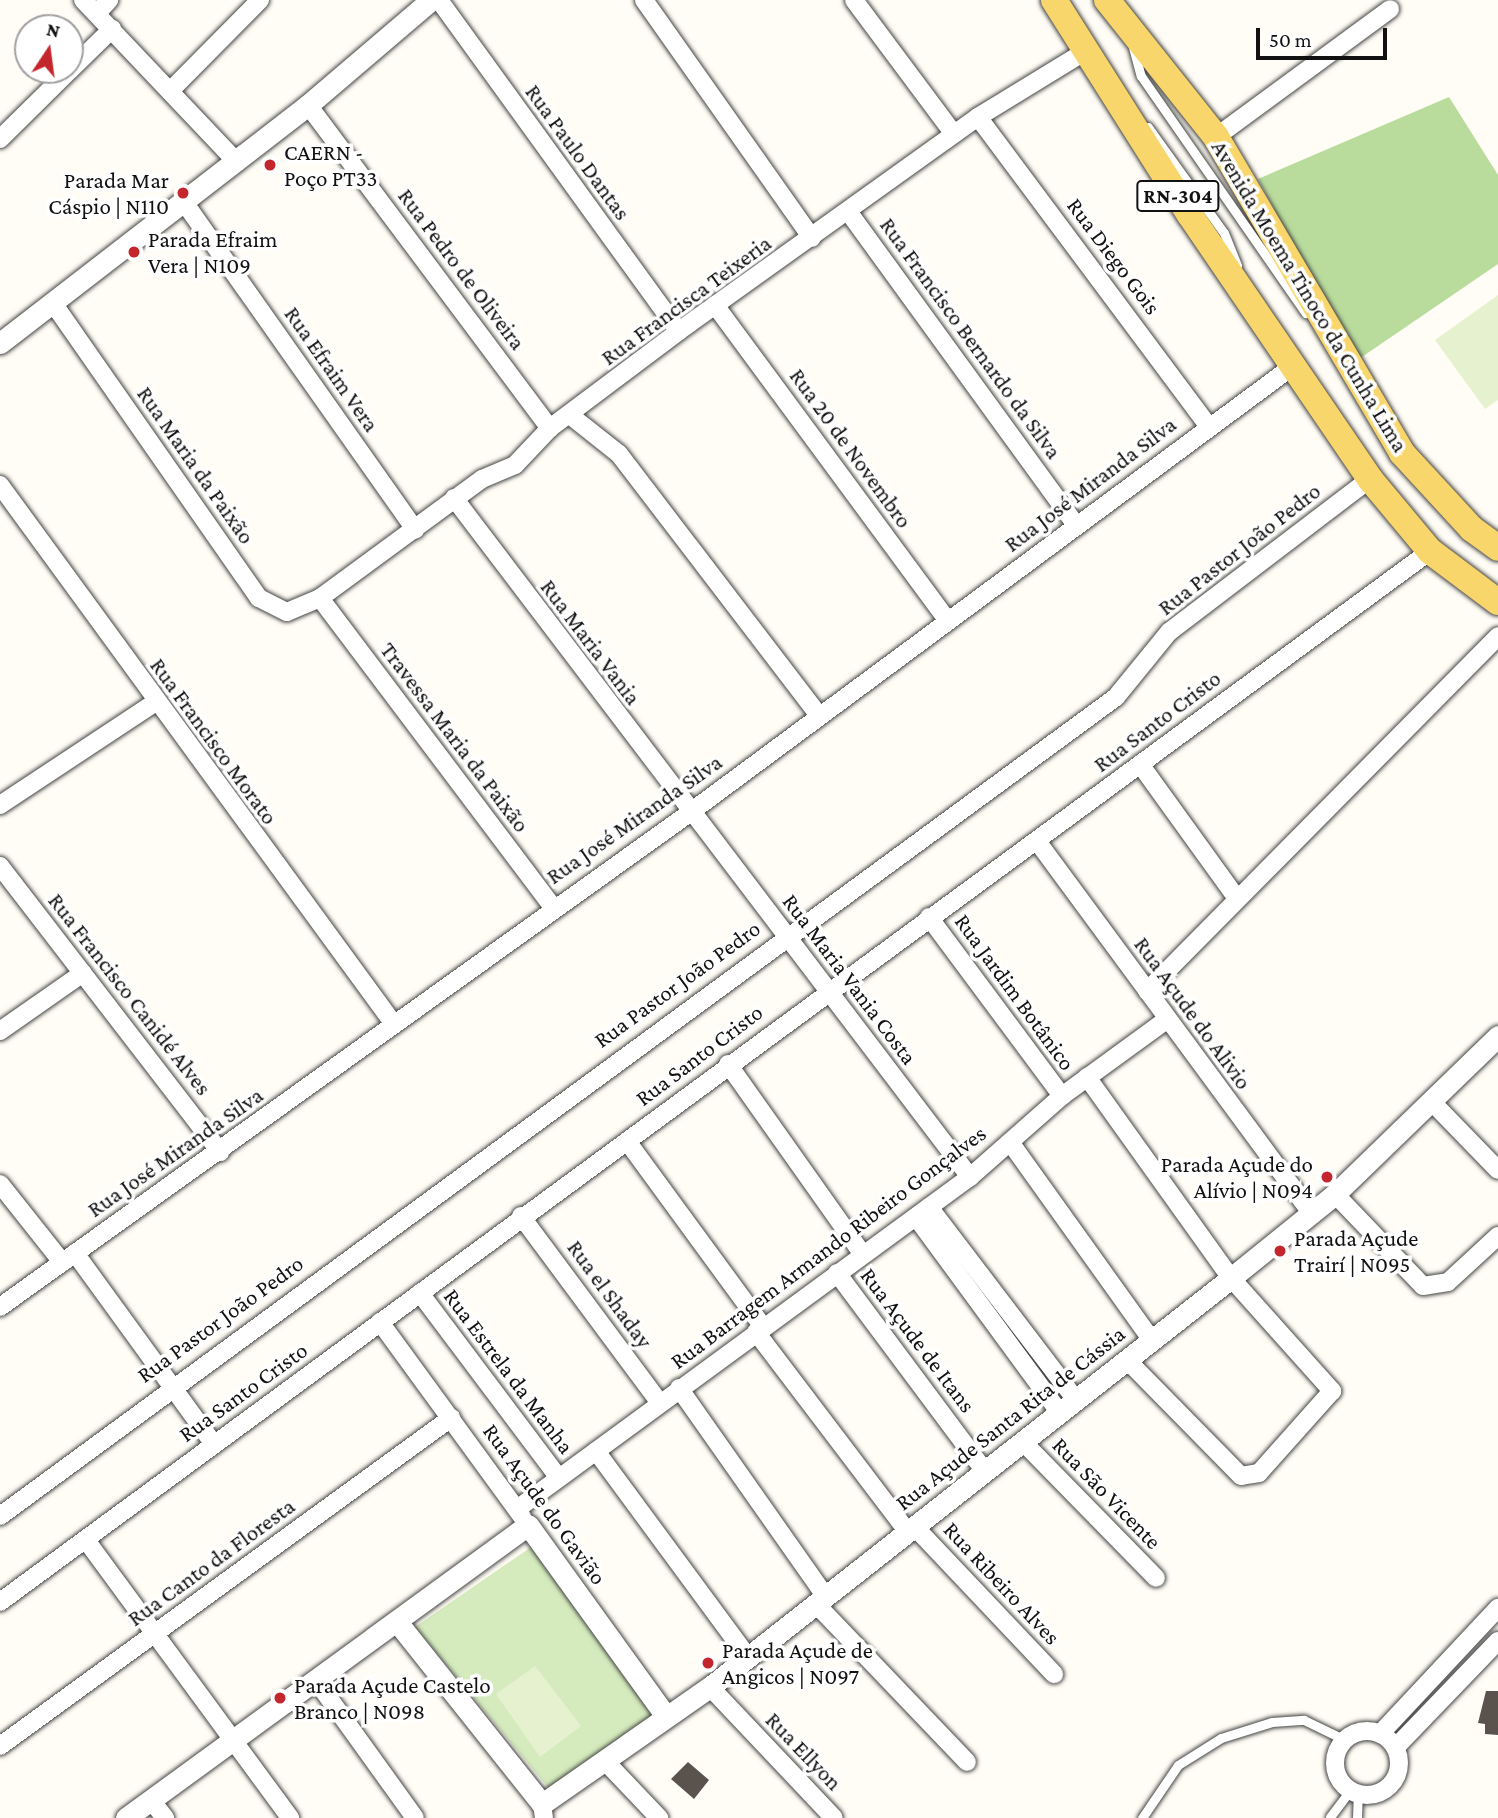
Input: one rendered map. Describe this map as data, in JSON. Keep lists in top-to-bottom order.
{
  "streets": {
    "main road": ["RN-304", "Avenida Moema Tinoco da Cunha Lima"],
    "street": [
      "Rua Paulo Dantas",
      "Rua Diego Gois",
      "Rua Pedro de Oliveira",
      "Rua Francisca Teixeria",
      "Rua Francisco Bernardo da Silva",
      "Rua Efraim Vera",
      "Rua 20 de Novembro",
      "Rua Maria da Paixão",
      "Rua José Miranda Silva",
      "Rua Pastor João Pedro",
      "Rua Maria Vania",
      "Rua Santo Cristo",
      "Travessa Maria da Paixão",
      "Rua Francisco Morato",
      "Rua Maria Vania Costa",
      "Rua Jardim Botânico",
      "Rua Francisco Canidé Alves",
      "Rua Açude do Alivio",
      "Rua Barragem Armando Ribeiro Gonçalves",
      "Rua el Shaday",
      "Rua Açude de Itans",
      "Rua Estrela da Manha",
      "Rua Açude Santa Rita de Cássia",
      "Rua São Vicente",
      "Rua Açude do Gavião",
      "Rua Canto da Floresta",
      "Rua Ribeiro Alves",
      "Rua Ellyon"
    ]
  },
  "crossings": [
    ["Rua Paulo Dantas", "Rua Francisca Teixeria"],
    ["Rua Diego Gois", "Rua Francisca Teixeria"],
    ["Rua Diego Gois", "Rua José Miranda Silva"],
    ["Rua Pedro de Oliveira", "Rua Francisca Teixeria"],
    ["Avenida Moema Tinoco da Cunha Lima", "Rua Francisca Teixeria"],
    ["Avenida Moema Tinoco da Cunha Lima", "Rua José Miranda Silva"],
    ["Avenida Moema Tinoco da Cunha Lima", "Rua Pastor João Pedro"],
    ["Avenida Moema Tinoco da Cunha Lima", "Rua Santo Cristo"],
    ["Rua Francisca Teixeria", "Rua Francisco Bernardo da Silva"],
    ["Rua Francisca Teixeria", "Rua Efraim Vera"],
    ["Rua Francisca Teixeria", "Rua 20 de Novembro"],
    ["Rua Francisca Teixeria", "Rua Maria da Paixão"],
    ["Rua Francisca Teixeria", "Rua Maria Vania"],
    ["Rua Francisca Teixeria", "Travessa Maria da Paixão"],
    ["Rua Francisco Bernardo da Silva", "Rua José Miranda Silva"],
    ["Rua 20 de Novembro", "Rua José Miranda Silva"],
    ["Rua Maria da Paixão", "Travessa Maria da Paixão"],
    ["Rua José Miranda Silva", "Rua Maria Vania"],
    ["Rua José Miranda Silva", "Travessa Maria da Paixão"],
    ["Rua José Miranda Silva", "Rua Francisco Morato"],
    ["Rua José Miranda Silva", "Rua Maria Vania Costa"],
    ["Rua José Miranda Silva", "Rua Francisco Canidé Alves"],
    ["Rua Pastor João Pedro", "Rua Maria Vania Costa"],
    ["Rua Maria Vania", "Rua Maria Vania Costa"],
    ["Rua Santo Cristo", "Rua Maria Vania Costa"],
    ["Rua Santo Cristo", "Rua Jardim Botânico"],
    ["Rua Santo Cristo", "Rua Açude do Alivio"],
    ["Rua Santo Cristo", "Rua el Shaday"],
    ["Rua Santo Cristo", "Rua Estrela da Manha"],
    ["Rua Santo Cristo", "Rua Açude do Gavião"],
    ["Rua Santo Cristo", "Rua Ribeiro Alves"],
    ["Rua Maria Vania Costa", "Rua Barragem Armando Ribeiro Gonçalves"],
    ["Rua Jardim Botânico", "Rua Barragem Armando Ribeiro Gonçalves"],
    ["Rua Açude do Alivio", "Rua Barragem Armando Ribeiro Gonçalves"],
    ["Rua Açude do Alivio", "Rua Açude Santa Rita de Cássia"],
    ["Rua Barragem Armando Ribeiro Gonçalves", "Rua el Shaday"],
    ["Rua Barragem Armando Ribeiro Gonçalves", "Rua Açude de Itans"],
    ["Rua Barragem Armando Ribeiro Gonçalves", "Rua Estrela da Manha"],
    ["Rua Barragem Armando Ribeiro Gonçalves", "Rua Açude do Gavião"],
    ["Rua Barragem Armando Ribeiro Gonçalves", "Rua Ribeiro Alves"],
    ["Rua Açude de Itans", "Rua Açude Santa Rita de Cássia"],
    ["Rua Açude Santa Rita de Cássia", "Rua São Vicente"],
    ["Rua Açude Santa Rita de Cássia", "Rua Açude do Gavião"],
    ["Rua Açude Santa Rita de Cássia", "Rua Ribeiro Alves"],
    ["Rua Açude Santa Rita de Cássia", "Rua Ellyon"],
    ["Rua Açude do Gavião", "Rua Canto da Floresta"]
  ],
  "places": [
    "CAERN - Poço PT33",
    "Parada Mar Cáspio | N110",
    "Parada Efraim Vera | N109",
    "Parada Açude do Alívio | N094",
    "Parada Açude Trairí | N095",
    "Parada Açude de Angicos | N097",
    "Parada Açude Castelo Branco | N098"
  ],
  "scale_bar": "50 m",
  "north": "top"
}
